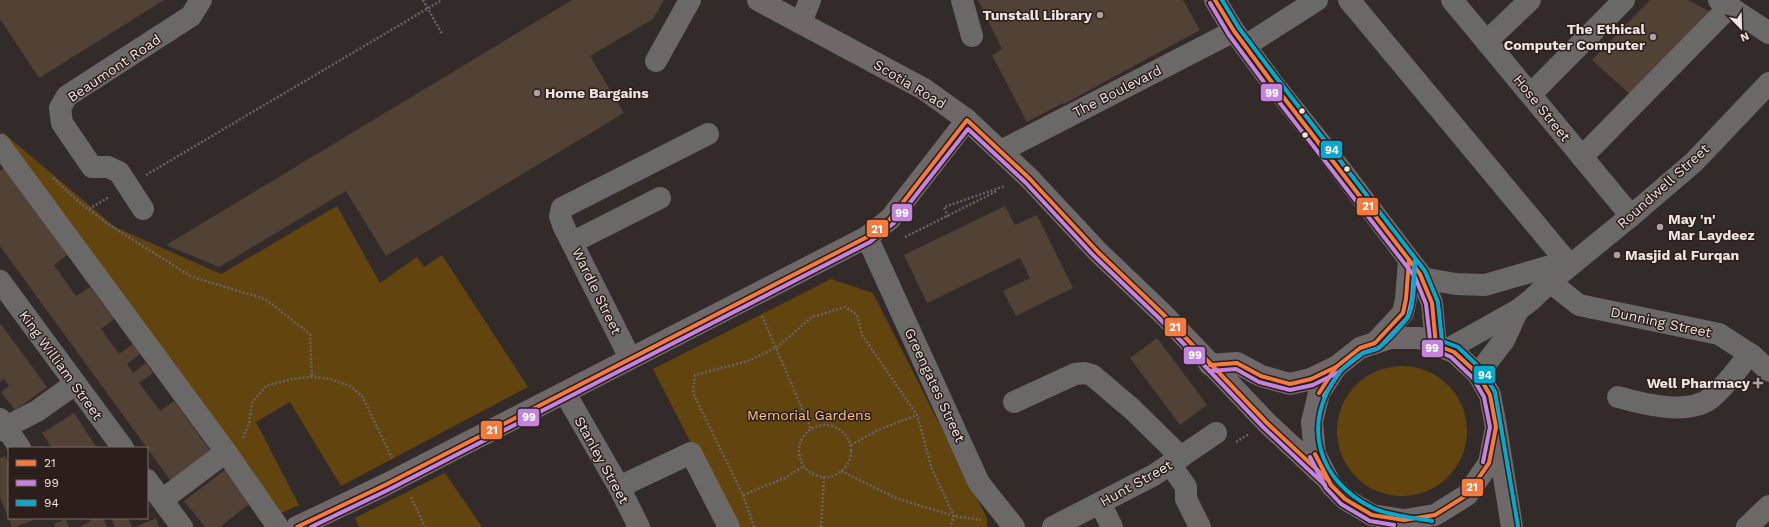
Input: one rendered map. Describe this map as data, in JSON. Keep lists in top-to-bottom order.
{
  "streets": {
    "main road": ["Scotia Road"],
    "street": [
      "Beaumont Road",
      "The Boulevard",
      "Hose Street",
      "Roundwell Street",
      "Wardle Street",
      "Dunning Street",
      "King William Street",
      "Greengates Street",
      "Stanley Street",
      "Hunt Street"
    ]
  },
  "crossings": [
    ["Scotia Road", "The Boulevard"],
    ["Hose Street", "Roundwell Street"],
    ["Roundwell Street", "Dunning Street"]
  ],
  "parks": ["Memorial Gardens"],
  "places": {
    "other": [
      "Tunstall Library",
      "The Ethical Computer Computer",
      "Home Bargains",
      "May 'n' Mar Laydeez",
      "Masjid al Furqan"
    ],
    "health": ["Well Pharmacy"]
  },
  "lines": ["transit line 21", "transit line 94", "transit line 99"],
  "legend": ["21", "99", "94"],
  "north": "bottom right"
}
